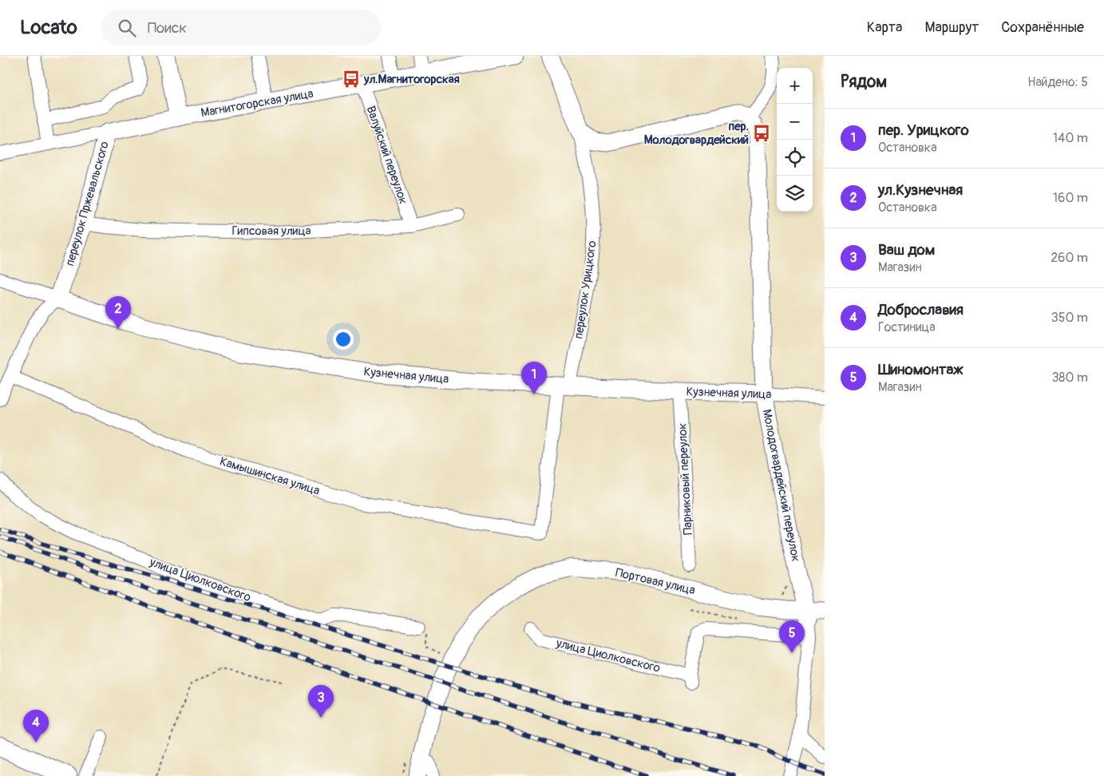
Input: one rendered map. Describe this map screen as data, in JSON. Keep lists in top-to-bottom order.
{
  "streets": {
    "main road": [
      "Магнитогорская улица",
      "переулок Пржевальского",
      "переулок Урицкого",
      "Кузнечная улица",
      "Молодогвардейский переулок",
      "Портовая улица"
    ],
    "street": [
      "Валуйский переулок",
      "Гипсовая улица",
      "Камышинская улица",
      "Парниковый переулок",
      "улица Циолковского"
    ]
  },
  "crossings": [
    ["Магнитогорская улица", "Валуйский переулок"],
    ["Магнитогорская улица", "переулок Пржевальского"],
    ["Валуйский переулок", "Гипсовая улица"],
    ["переулок Пржевальского", "Гипсовая улица"],
    ["переулок Пржевальского", "Кузнечная улица"],
    ["переулок Пржевальского", "Камышинская улица"],
    ["переулок Урицкого", "Кузнечная улица"],
    ["переулок Урицкого", "Камышинская улица"],
    ["Кузнечная улица", "Парниковый переулок"],
    ["Кузнечная улица", "Молодогвардейский переулок"],
    ["Молодогвардейский переулок", "улица Циолковского"],
    ["Молодогвардейский переулок", "Портовая улица"],
    ["улица Циолковского", "Портовая улица"]
  ],
  "places": {
    "bus stop": ["ул.Магнитогорская", "пер. Молодогвардейский"]
  },
  "page": {
    "header": "Locato",
    "search": "Поиск",
    "nav": ["Карта", "Маршрут", "Сохранённые"],
    "heading": ["Рядом", "Найдено: 5"],
    "map_buttons": ["+", "−"],
    "list": [
      {
        "mark": "1",
        "name": "пер. Урицкого",
        "note": "Остановка",
        "value": "140 m"
      },
      {
        "mark": "2",
        "name": "ул.Кузнечная",
        "note": "Остановка",
        "value": "160 m"
      },
      {
        "mark": "3",
        "name": "Ваш дом",
        "note": "Магазин",
        "value": "260 m"
      },
      {
        "mark": "4",
        "name": "Доброславия",
        "note": "Гостиница",
        "value": "350 m"
      },
      {
        "mark": "5",
        "name": "Шиномонтаж",
        "note": "Магазин",
        "value": "380 m"
      }
    ],
    "pins": [
      "2",
      "1",
      "5",
      "3",
      "4"
    ]
  }
}
